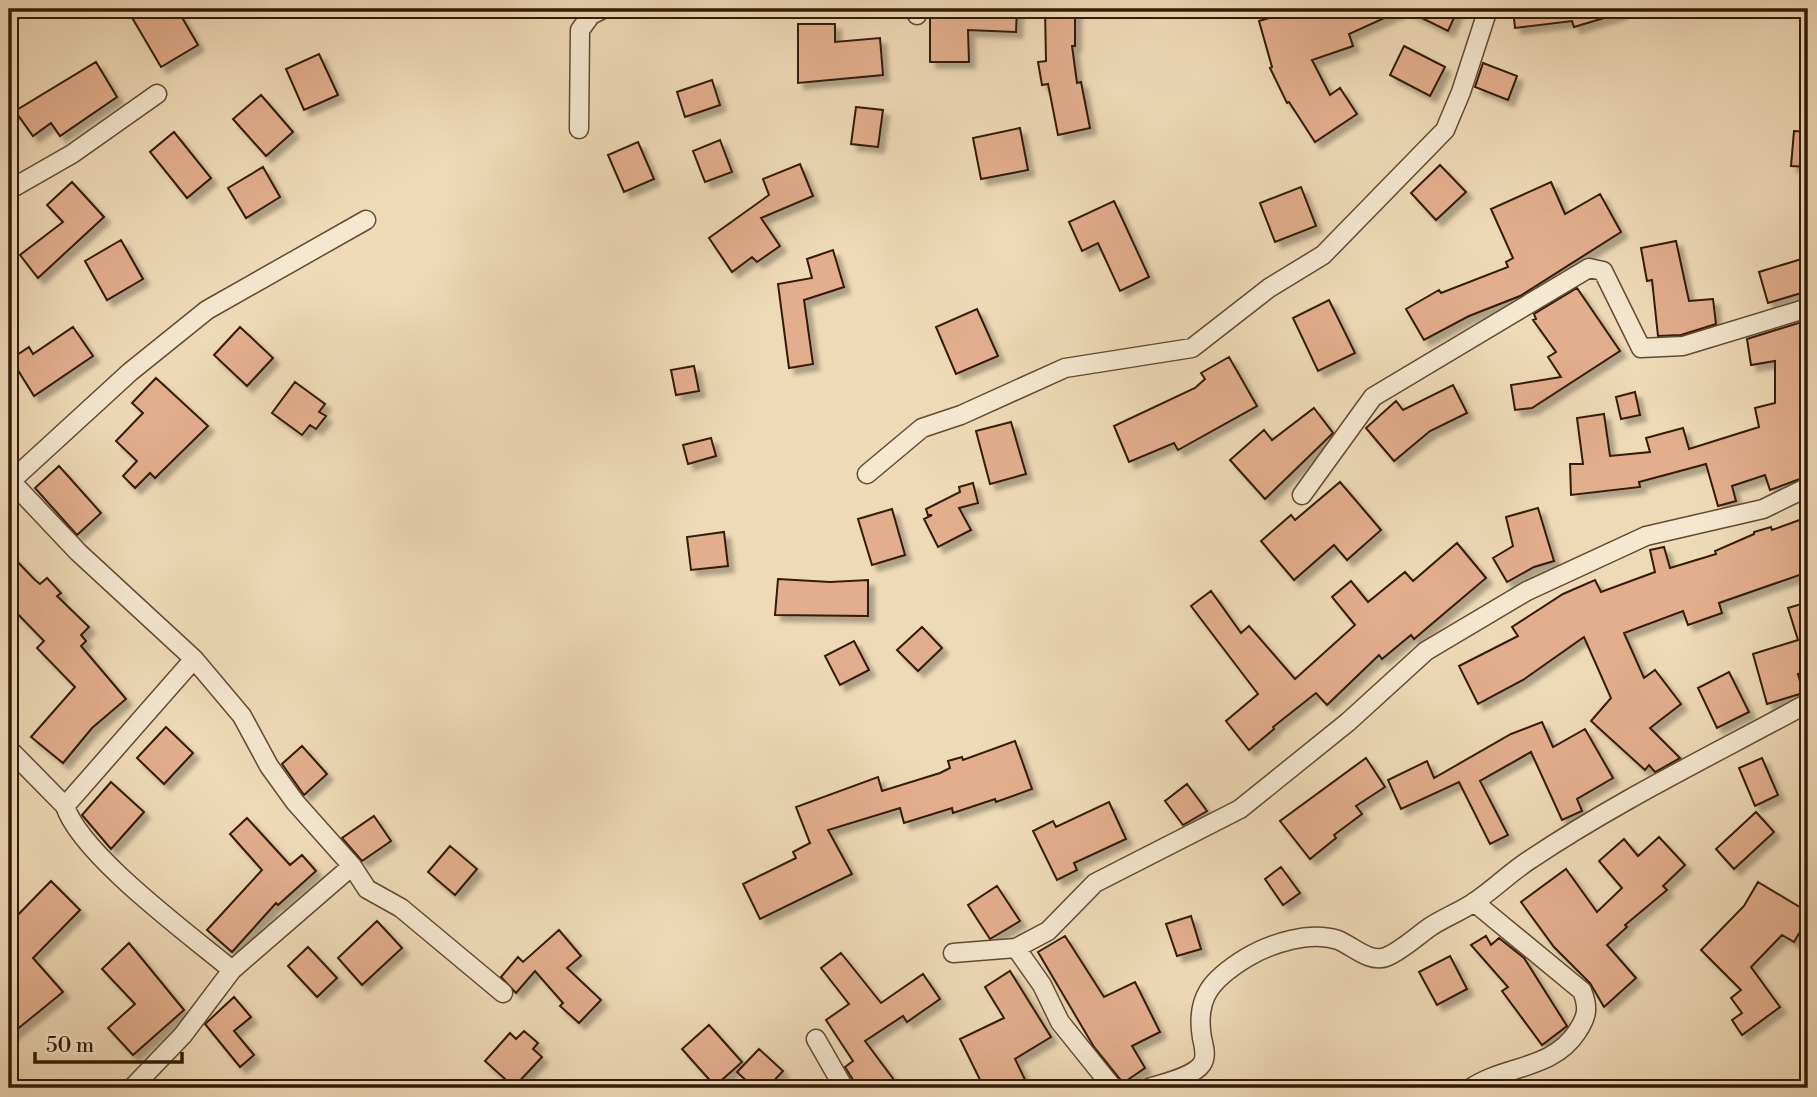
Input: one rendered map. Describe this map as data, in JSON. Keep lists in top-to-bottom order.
{
  "scale_bar": "50 m"
}
